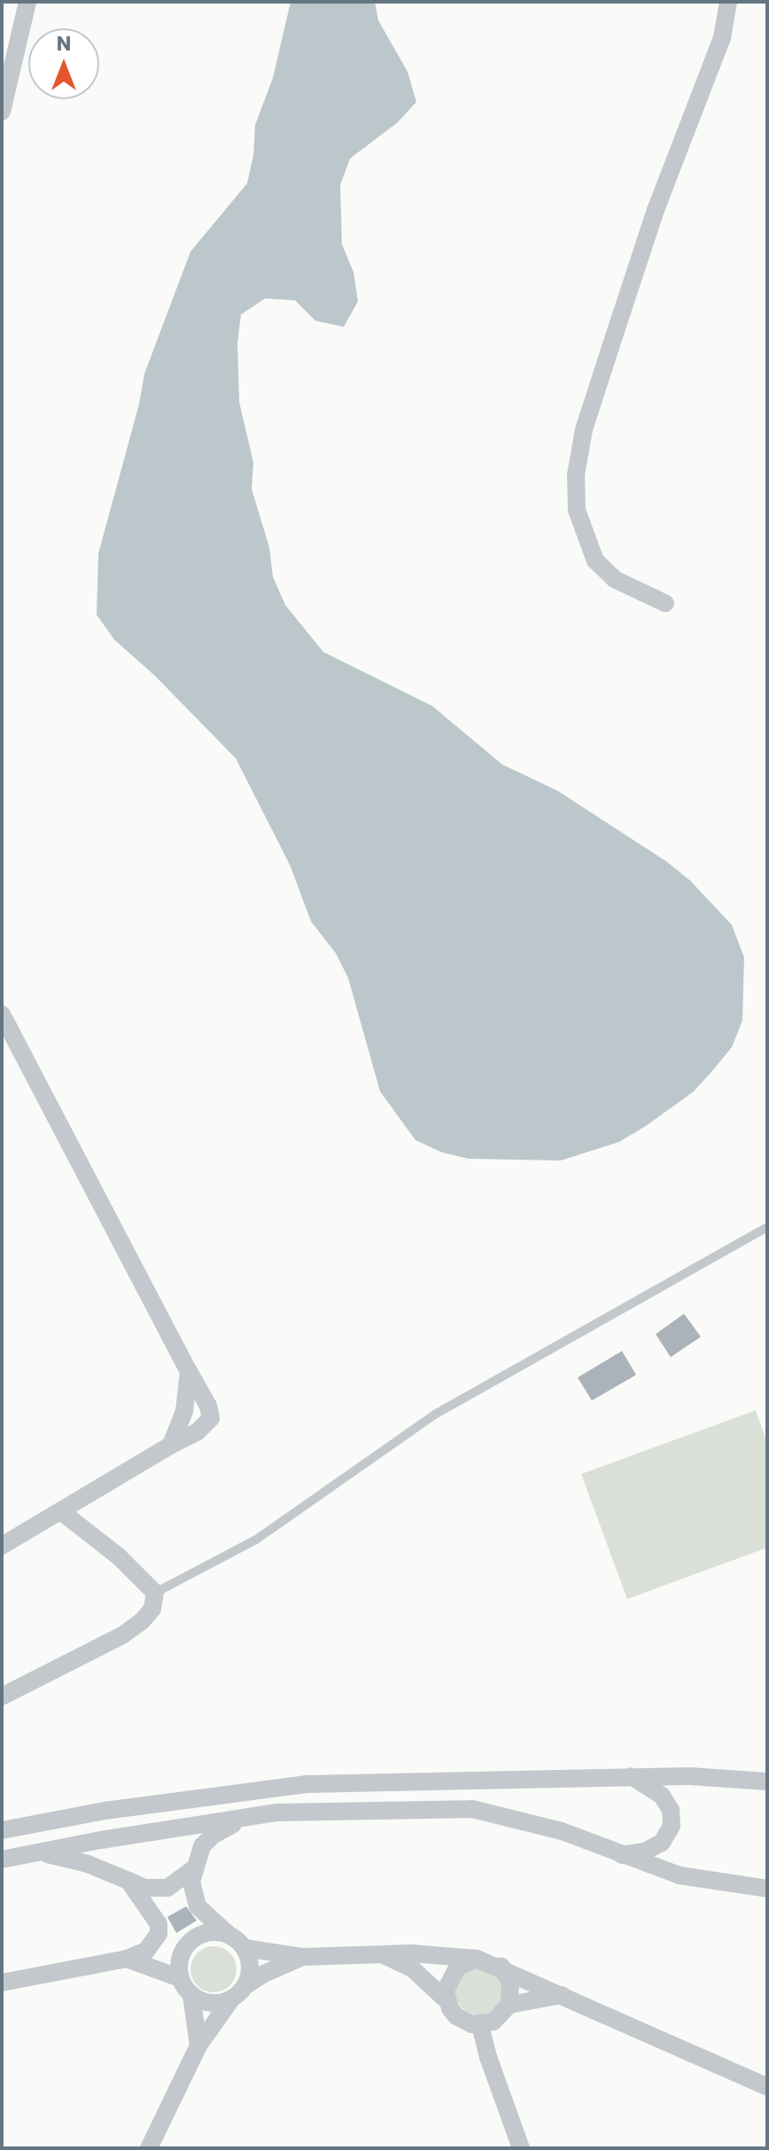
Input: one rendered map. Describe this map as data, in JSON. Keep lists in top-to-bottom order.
{
  "north": "top"
}
